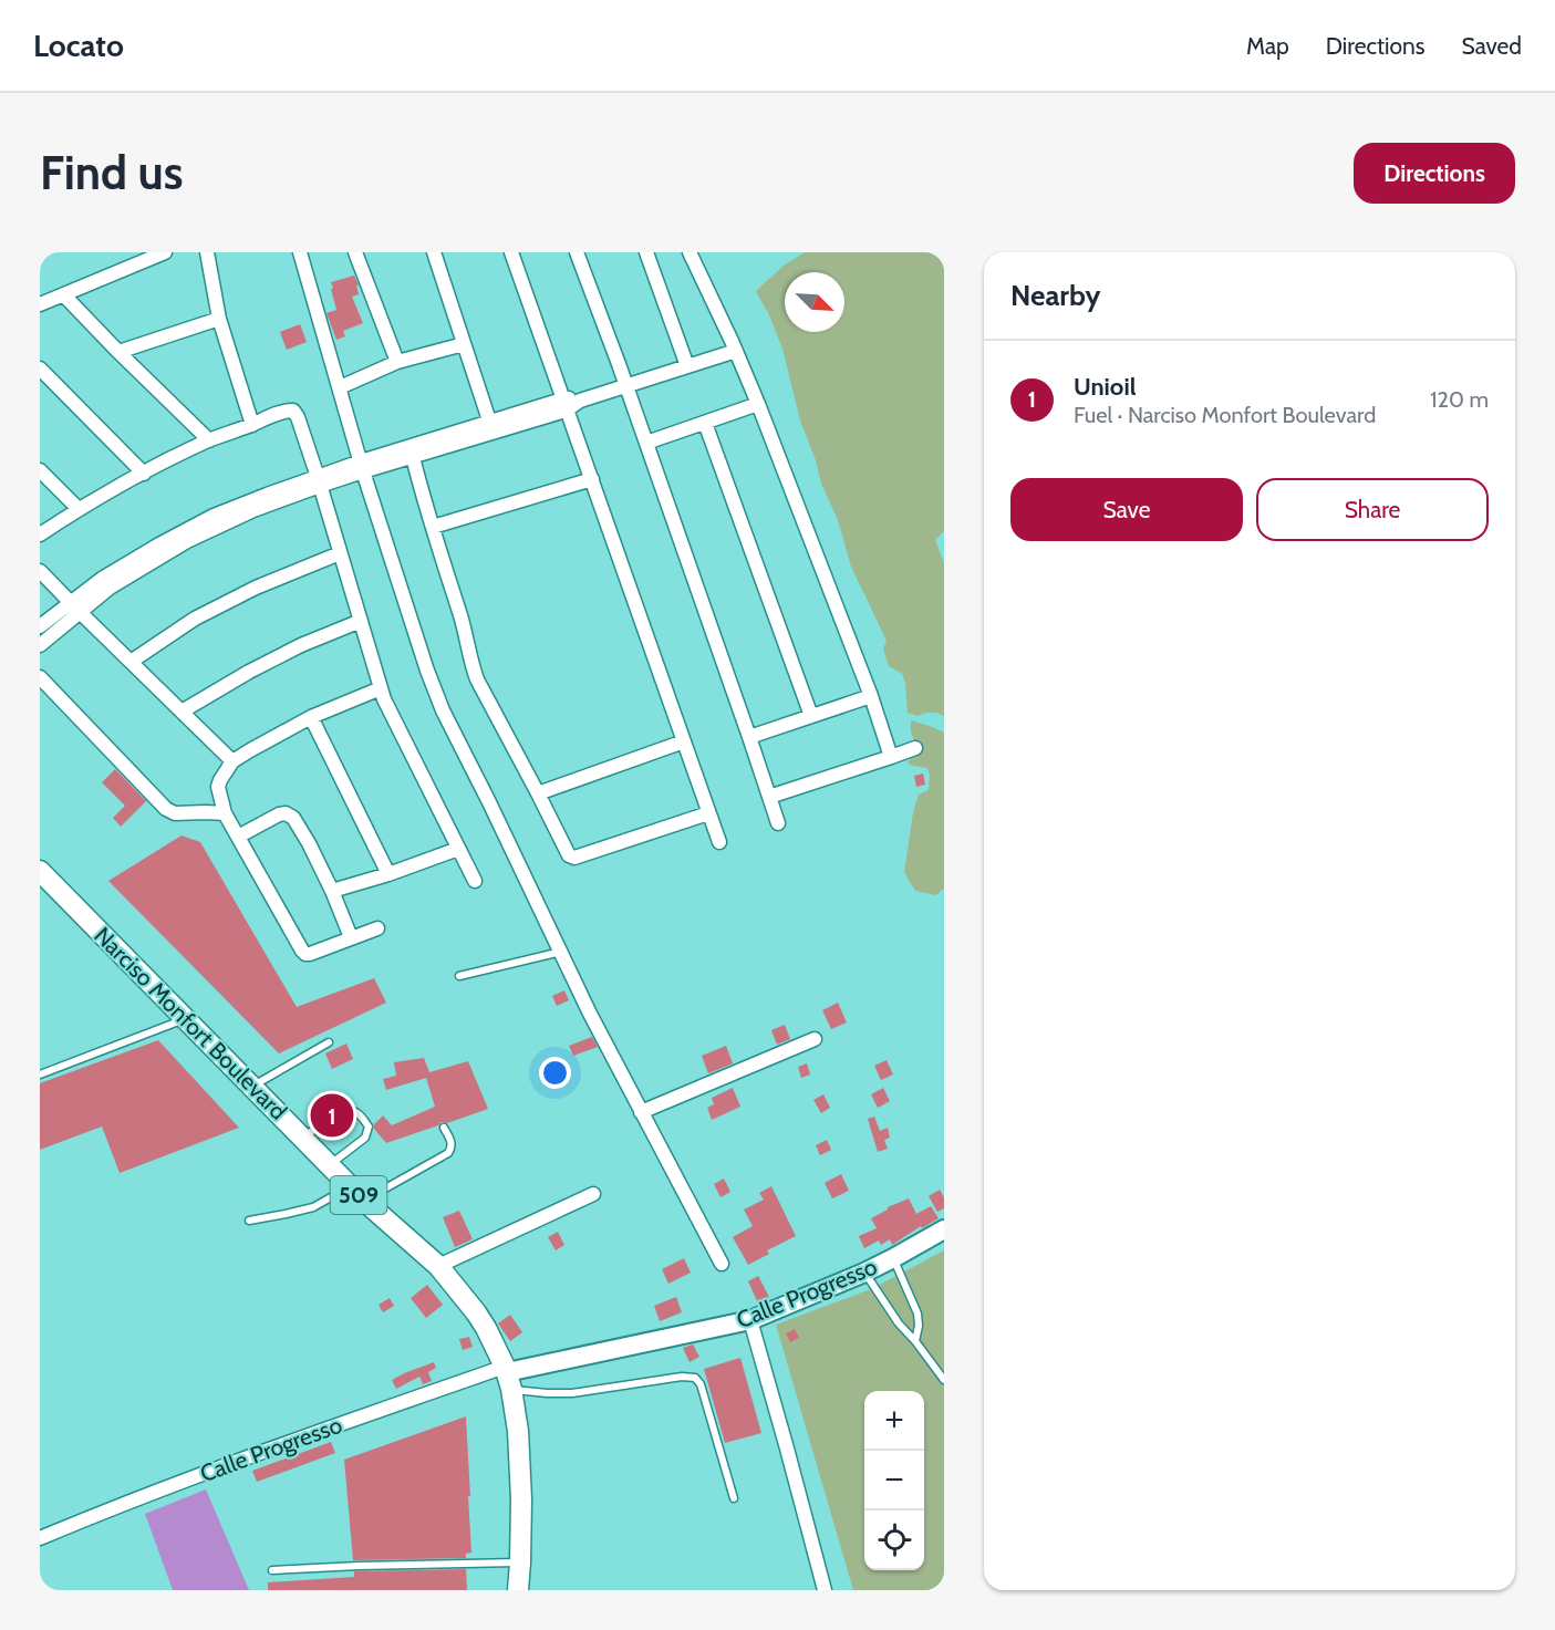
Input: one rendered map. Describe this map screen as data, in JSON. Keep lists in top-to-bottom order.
{
  "streets": {
    "main road": ["Narciso Monfort Boulevard", "509", "Calle Progresso"]
  },
  "crossings": [
    ["Narciso Monfort Boulevard", "Calle Progresso"]
  ],
  "north": "bottom right",
  "page": {
    "header": "Locato",
    "nav": ["Map", "Directions", "Saved"],
    "buttons": [
      "Directions",
      ["Save", "Share"]
    ],
    "title": "Find us",
    "heading": "Nearby",
    "list": [
      {
        "mark": "1",
        "name": "Unioil",
        "note": "Fuel · Narciso Monfort Boulevard",
        "value": "120 m"
      }
    ],
    "pins": "1",
    "map_buttons": ["+", "−"]
  }
}
